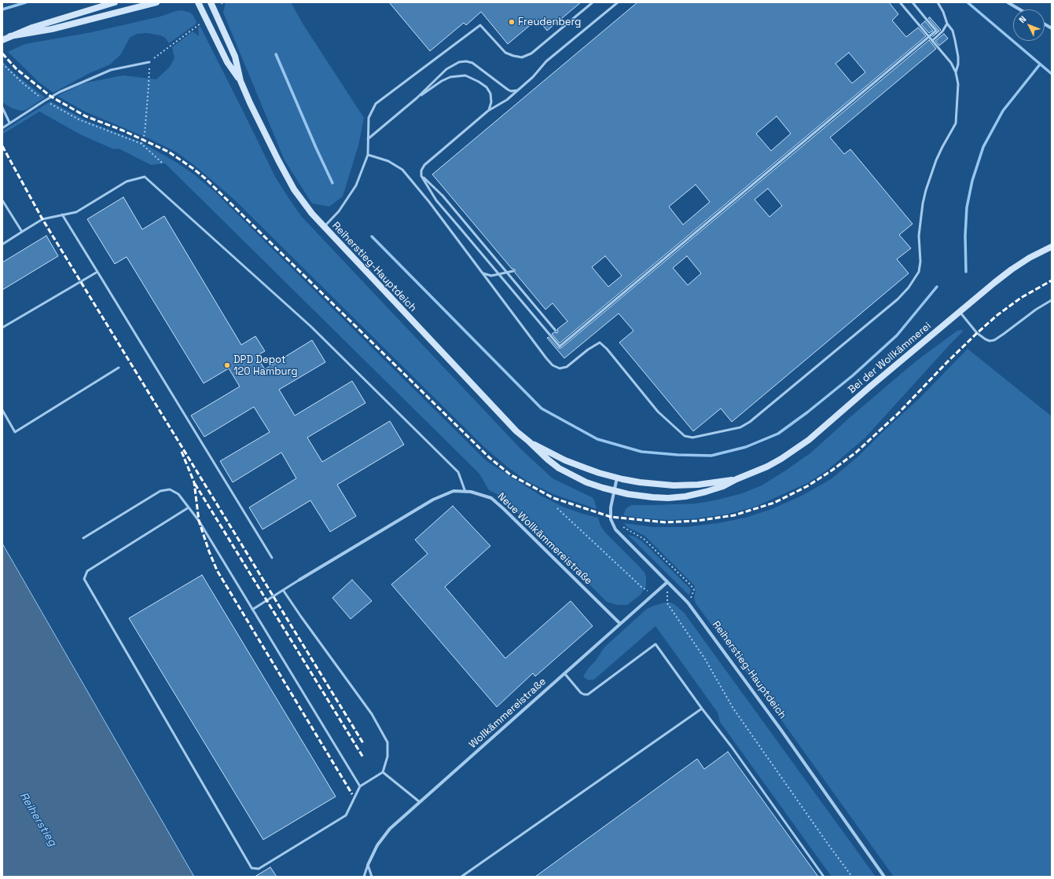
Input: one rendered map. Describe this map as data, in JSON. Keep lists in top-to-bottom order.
{
  "streets": {
    "main road": ["Reiherstieg-Hauptdeich", "Bei der Wollkämmerei"],
    "street": ["Neue Wollkämmereistraße", "Wollkämmereistraße"]
  },
  "crossings": [
    ["Reiherstieg-Hauptdeich", "Bei der Wollkämmerei"],
    ["Reiherstieg-Hauptdeich", "Wollkämmereistraße"],
    ["Neue Wollkämmereistraße", "Wollkämmereistraße"]
  ],
  "water": ["Reiherstieg"],
  "places": ["Freudenberg", "DPD Depot 120 Hamburg"],
  "north": "top left"
}
